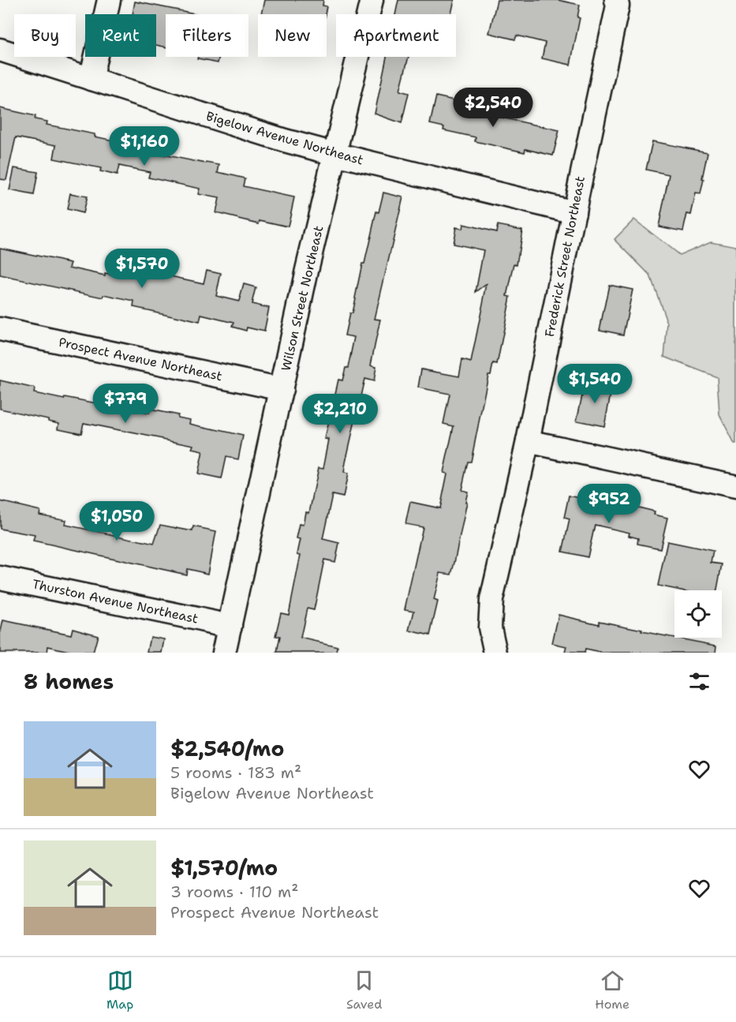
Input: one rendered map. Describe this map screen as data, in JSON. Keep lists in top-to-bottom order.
{
  "streets": {
    "street": [
      "Bigelow Avenue Northeast",
      "Frederick Street Northeast",
      "Wilson Street Northeast",
      "Prospect Avenue Northeast",
      "Thurston Avenue Northeast"
    ]
  },
  "crossings": [
    ["Bigelow Avenue Northeast", "Frederick Street Northeast"],
    ["Bigelow Avenue Northeast", "Wilson Street Northeast"],
    ["Wilson Street Northeast", "Prospect Avenue Northeast"],
    ["Wilson Street Northeast", "Thurston Avenue Northeast"]
  ],
  "page": {
    "chip": [
      "Buy",
      "Rent",
      "Filters",
      "New",
      "Apartment"
    ],
    "price": [
      "$2,540",
      "$1,160",
      "$1,570",
      "$1,540",
      "$779",
      "$2,210",
      "$952",
      "$1,050"
    ],
    "heading": "8 homes",
    "list": [
      {
        "name": "$2,540/mo",
        "note": "5 rooms · 183 m² · Bigelow Avenue Northeast"
      },
      {
        "name": "$1,570/mo",
        "note": "3 rooms · 110 m² · Prospect Avenue Northeast"
      }
    ],
    "tabs": ["Map", "Saved", "Home"]
  }
}
